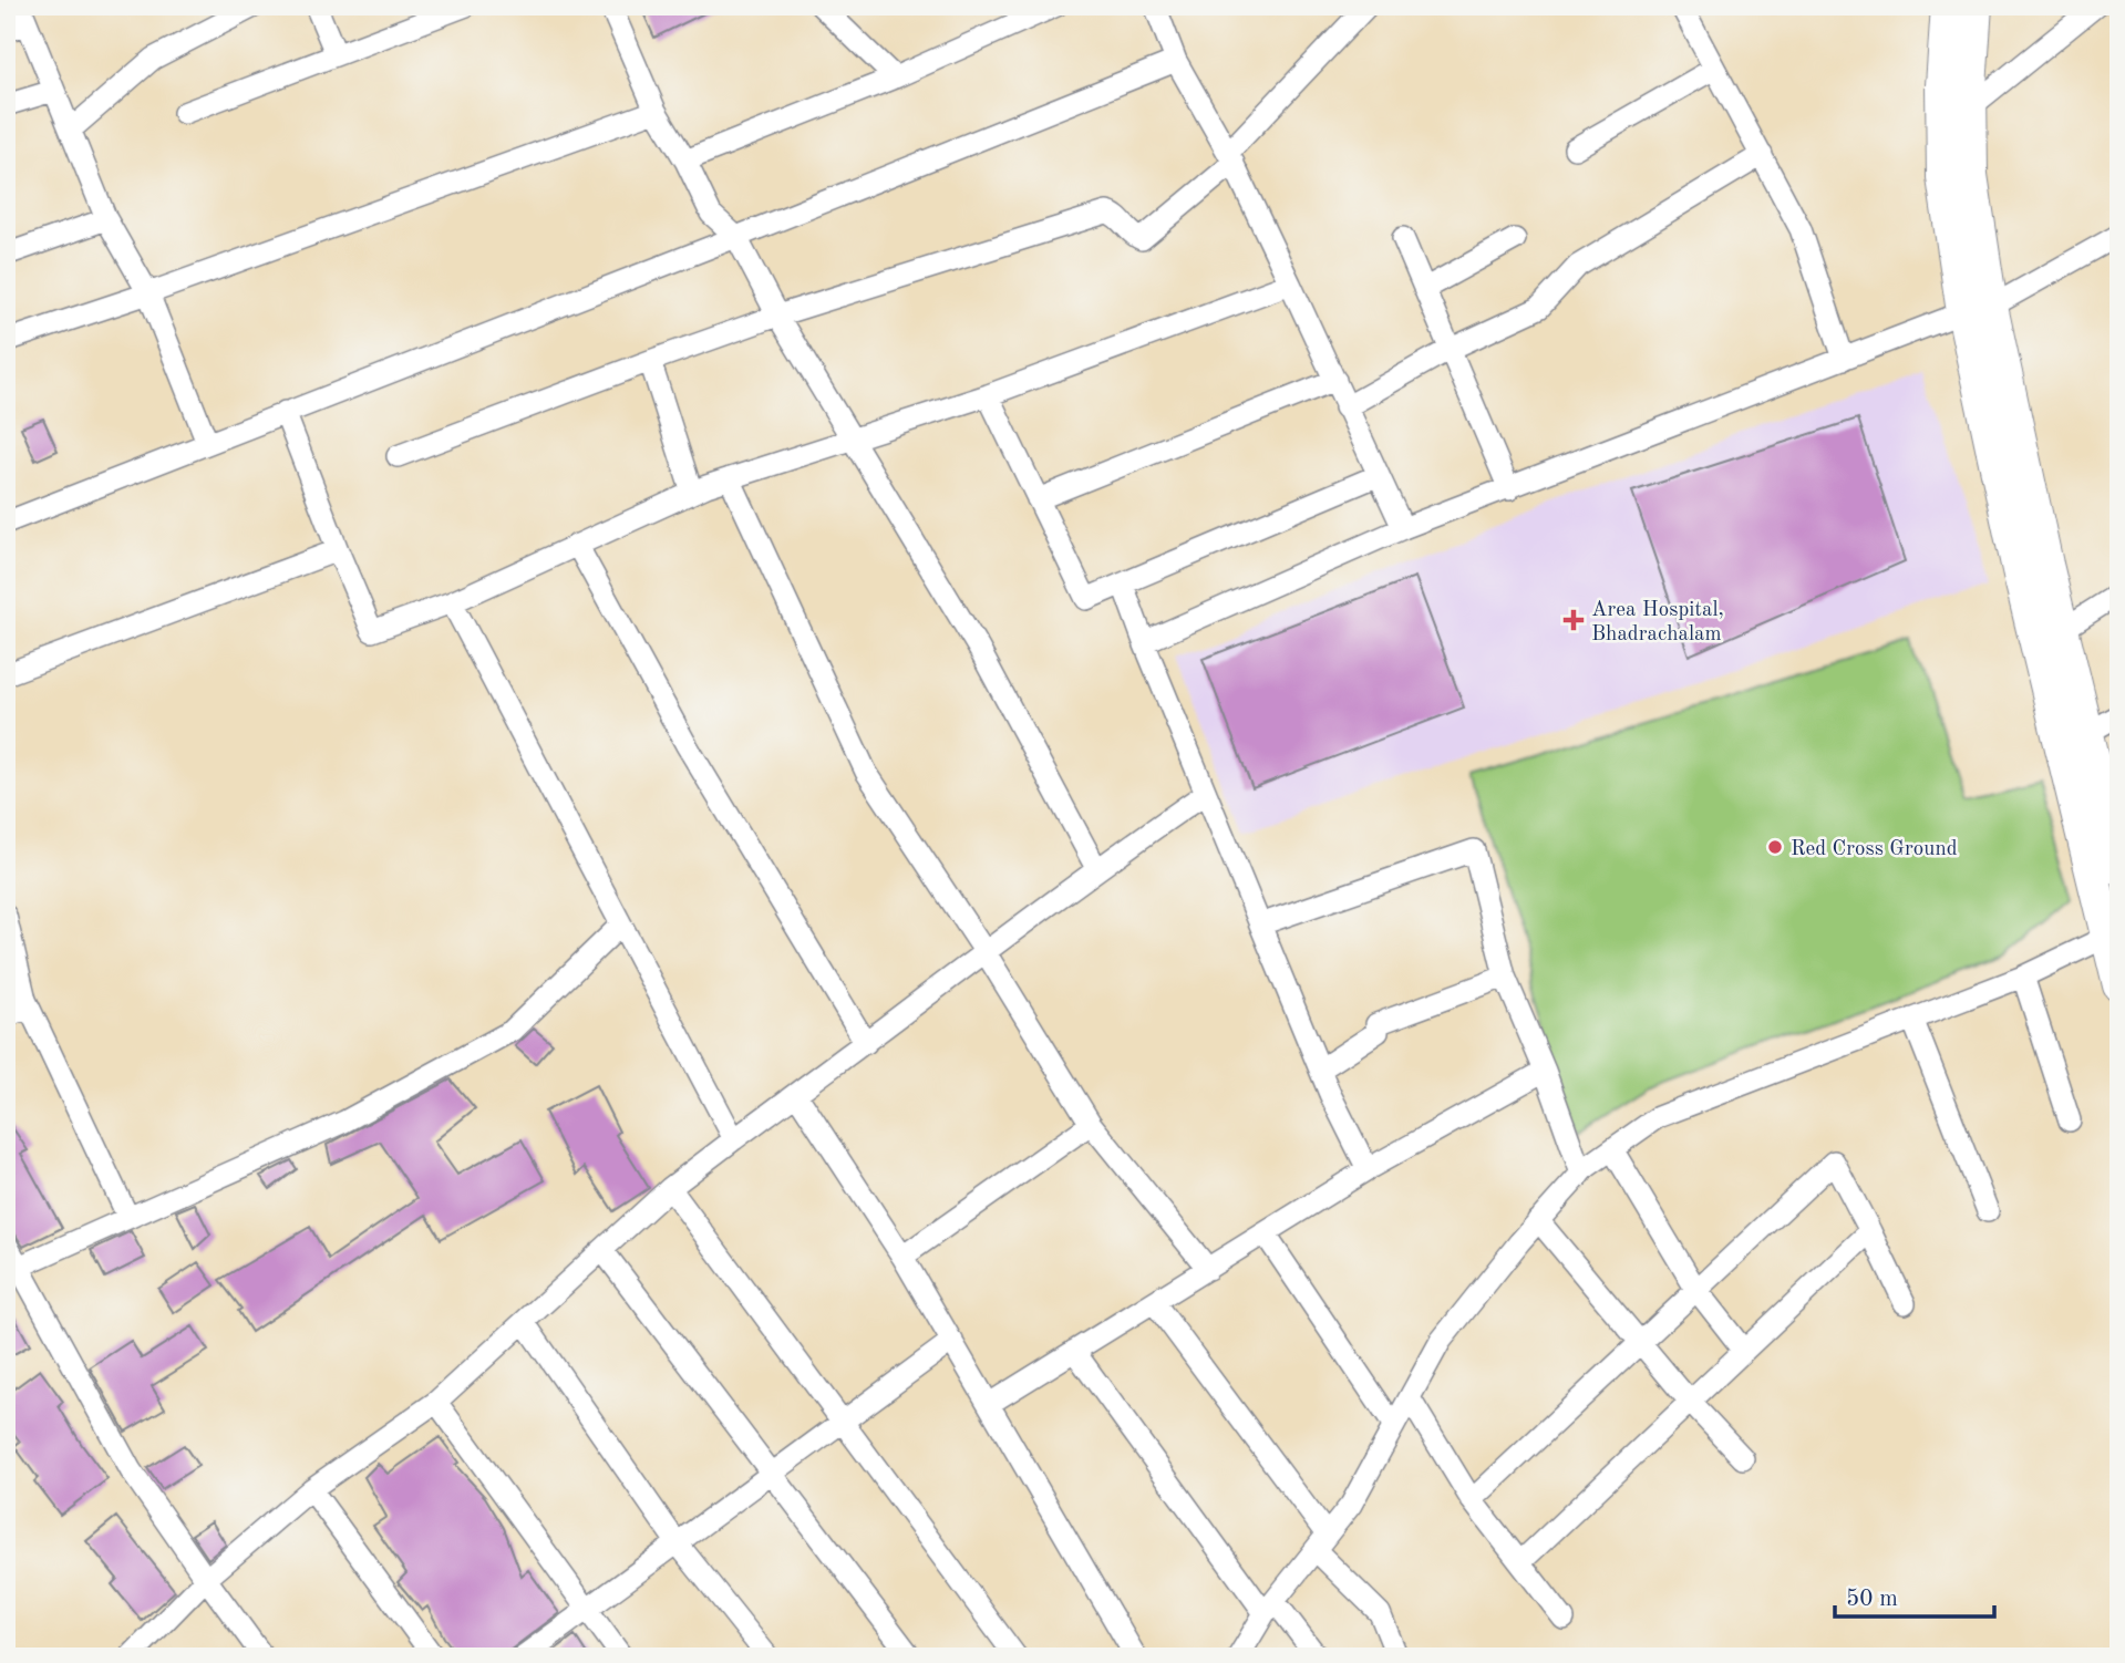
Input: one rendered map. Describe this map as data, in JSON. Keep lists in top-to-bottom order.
{
  "places": {
    "health": ["Area Hospital, Bhadrachalam"],
    "other": ["Red Cross Ground"]
  },
  "scale_bar": "50 m"
}
